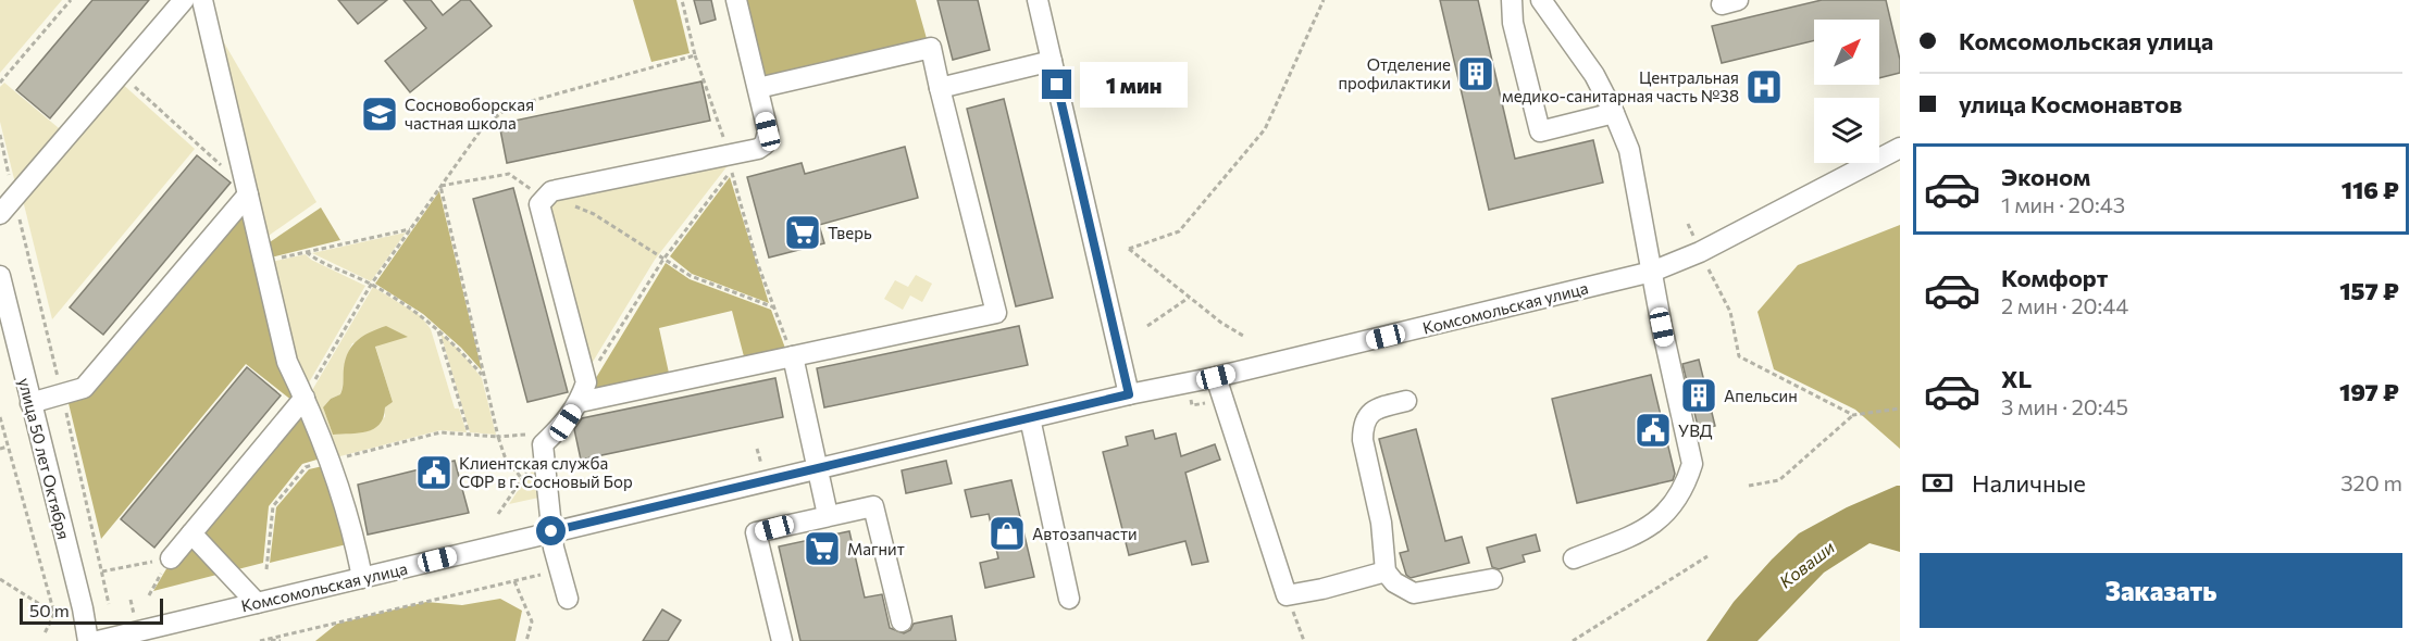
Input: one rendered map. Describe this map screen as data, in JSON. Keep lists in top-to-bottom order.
{
  "streets": {
    "street": ["Комсомольская улица", "улица 50 лет Октября"]
  },
  "water": ["Коваши"],
  "places": {
    "building": ["Отделение профилактики", "Апельсин"],
    "hospital": ["Центральная медико-санитарная часть №38"],
    "school or university": ["Сосновоборская частная школа"],
    "supermarket": ["Тверь", "Магнит"],
    "public building": ["УВД", "Клиентская служба СФР в г. Сосновый Бор"],
    "shop": ["Автозапчасти"]
  },
  "scale_bar": "50 m",
  "north": "top right",
  "page": {
    "banner": ["Комсомольская улица", "улица Космонавтов"],
    "bubble": "1 мин",
    "list": [
      {
        "name": "Эконом",
        "note": "1 мин · 20:43",
        "value": "116 ₽"
      },
      {
        "name": "Комфорт",
        "note": "2 мин · 20:44",
        "value": "157 ₽"
      },
      {
        "name": "XL",
        "note": "3 мин · 20:45",
        "value": "197 ₽"
      }
    ],
    "pay": ["Наличные", "320 m"],
    "buttons": "Заказать",
    "scale": "50 m"
  }
}
